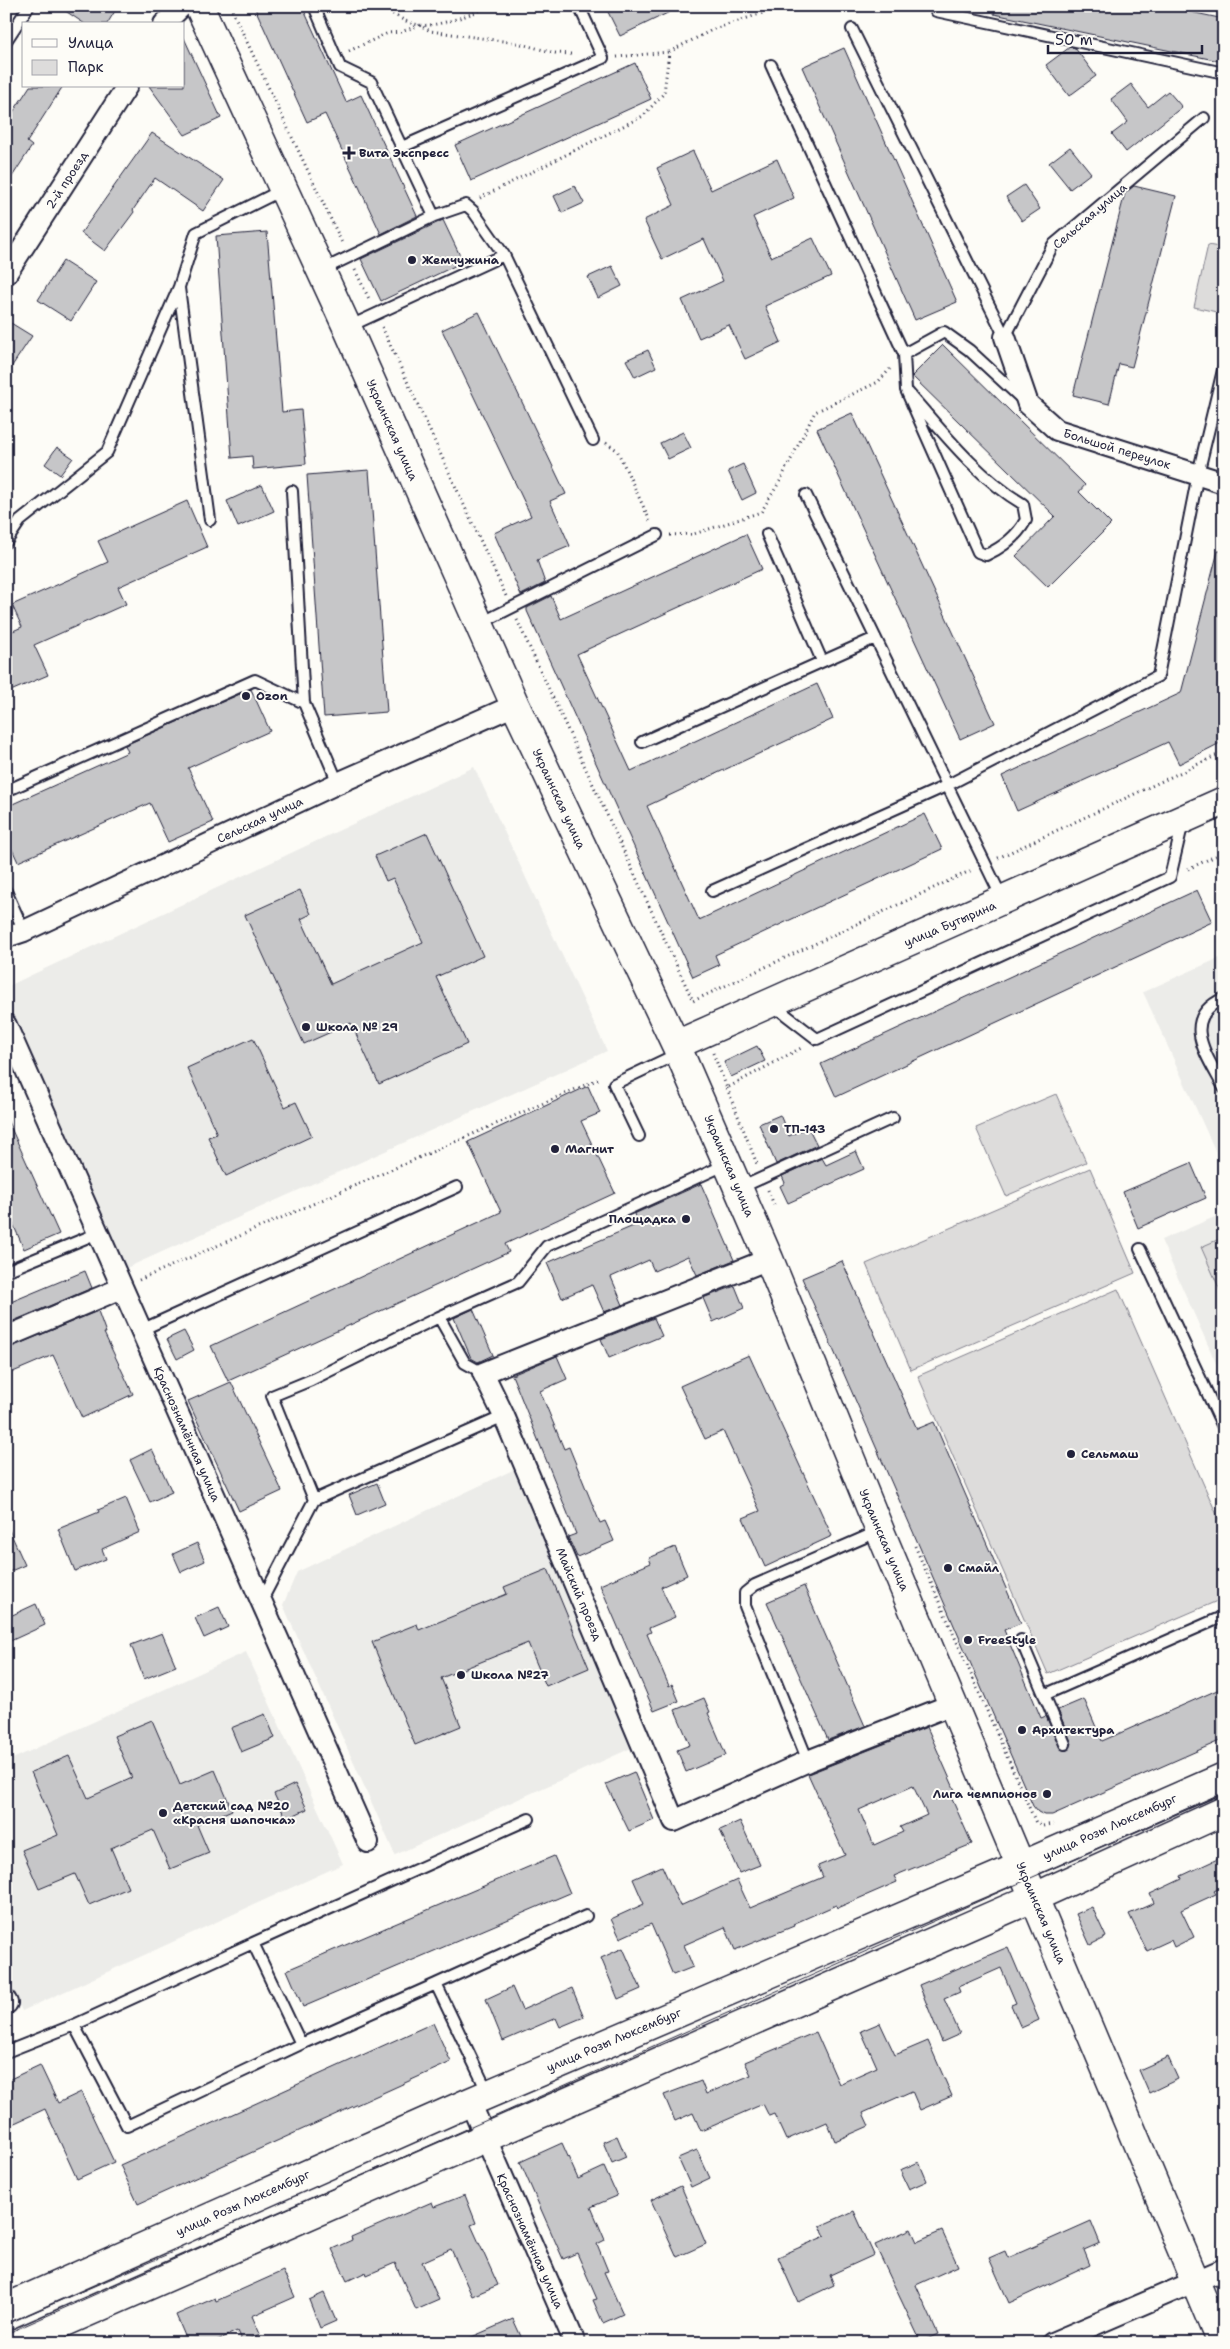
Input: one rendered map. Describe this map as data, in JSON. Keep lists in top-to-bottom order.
{
  "streets": {
    "street": [
      "2-й проезд",
      "Сельская улица",
      "Украинская улица",
      "Большой переулок",
      "улица Бутырина",
      "Краснознамённая улица",
      "Майский проезд",
      "улица Розы Люксембург"
    ]
  },
  "crossings": [
    ["Сельская улица", "Украинская улица"],
    ["Сельская улица", "Большой переулок"],
    ["Украинская улица", "улица Бутырина"],
    ["Украинская улица", "Майский проезд"],
    ["Украинская улица", "улица Розы Люксембург"],
    ["Краснознамённая улица", "улица Розы Люксембург"]
  ],
  "places": {
    "health": ["Вита Экспресс"],
    "other": [
      "Жемчужина",
      "Ozon",
      "Школа № 29",
      "ТП-143",
      "Магнит",
      "Площадка",
      "Сельмаш",
      "Смайл",
      "FreeStyle",
      "Школа №27",
      "Архитектура",
      "Лига чемпионов",
      "Детский сад №20 «Красня шапочка»"
    ]
  },
  "legend": ["Улица", "Парк"],
  "scale_bar": "50 m"
}
